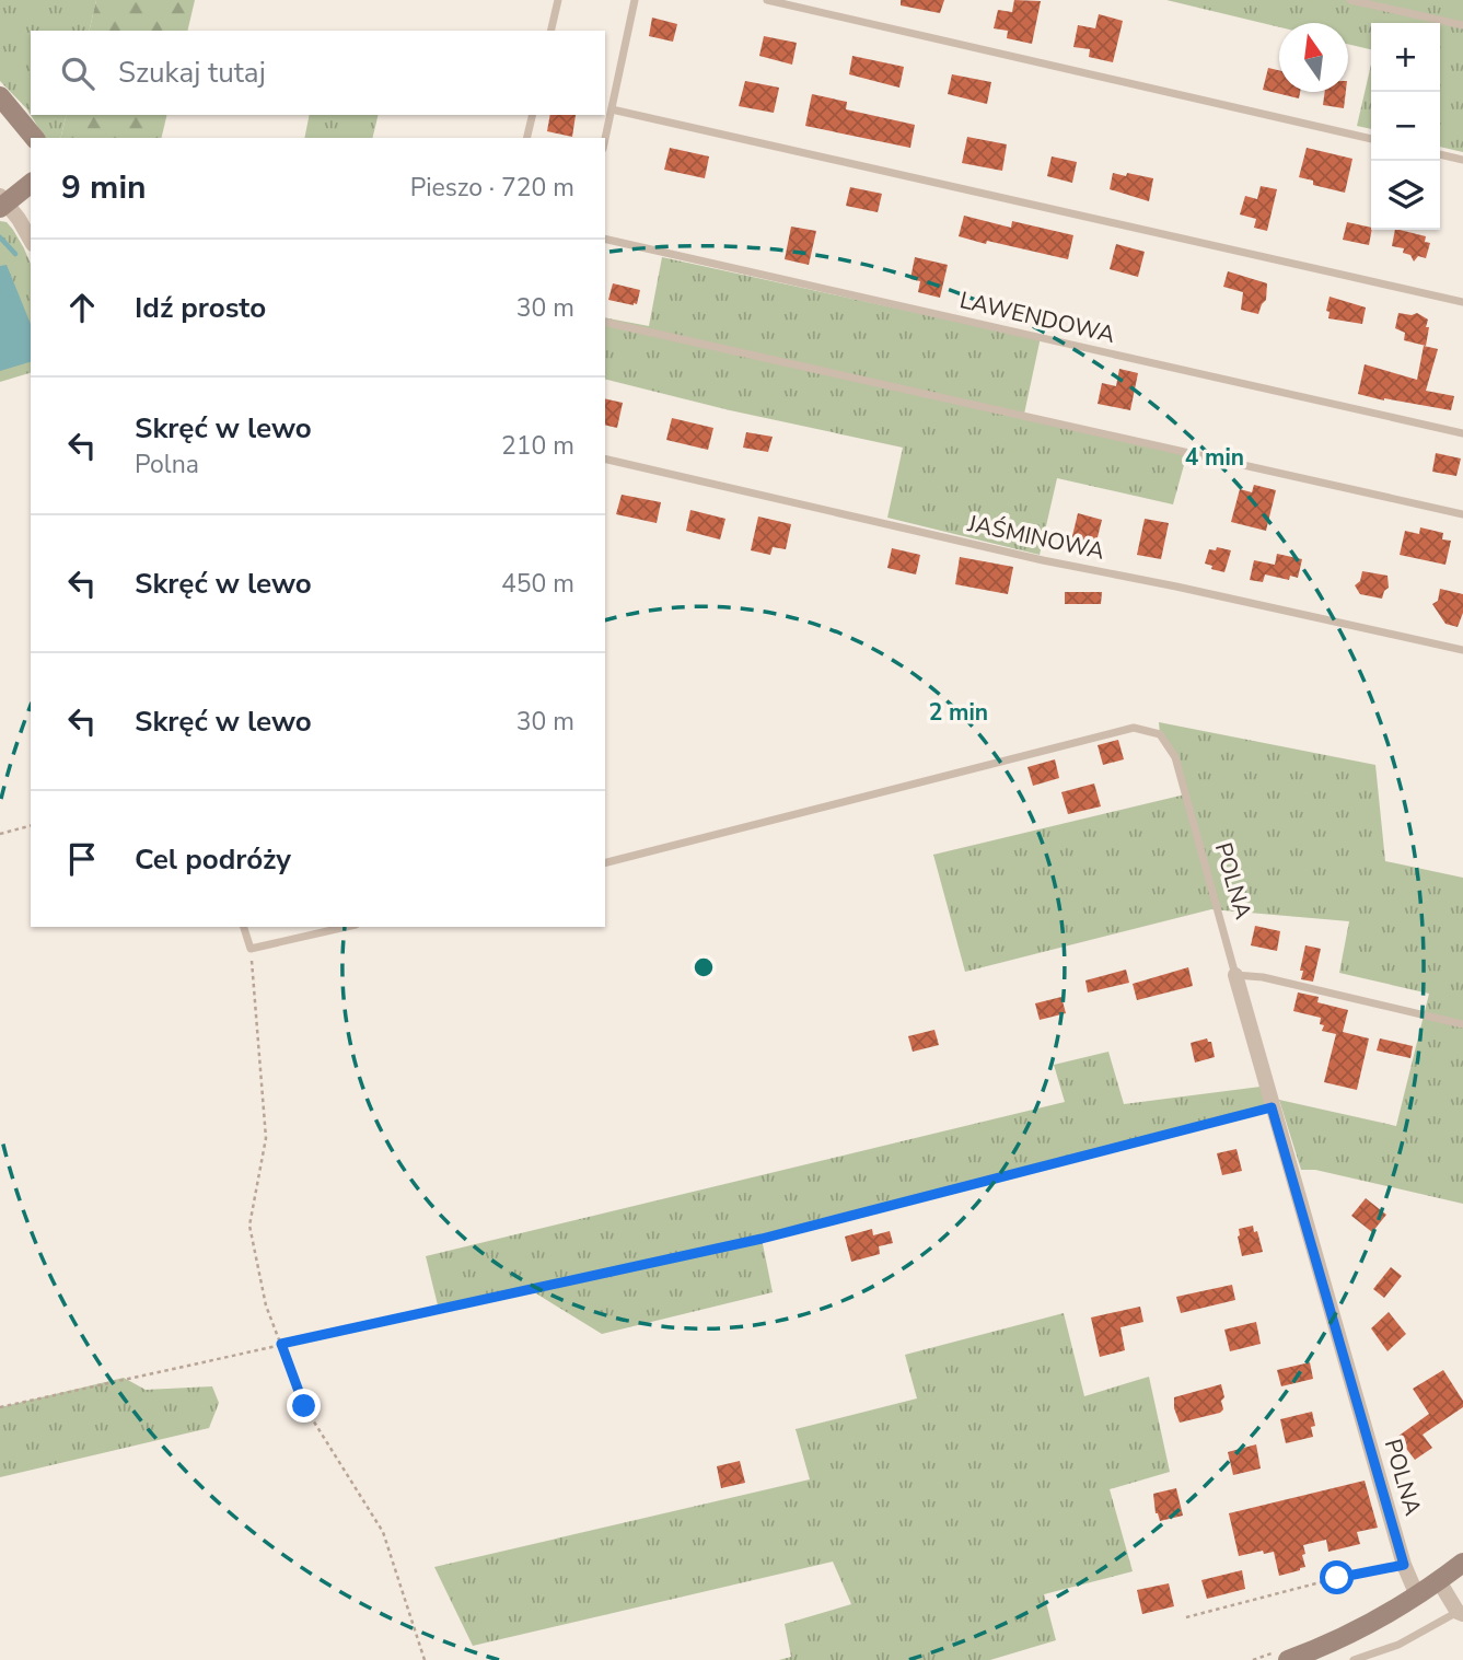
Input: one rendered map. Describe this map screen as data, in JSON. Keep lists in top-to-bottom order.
{
  "streets": {
    "street": ["POLNA"],
    "lane": ["LAWENDOWA", "JAŚMINOWA"]
  },
  "north": "top",
  "page": {
    "map_buttons": ["+", "−"],
    "search": "Szukaj tutaj",
    "heading": ["9 min", "Pieszo · 720 m"],
    "list": [
      ["Idź prosto", "30 m"],
      ["Skręć w lewo", "Polna", "210 m"],
      ["Skręć w lewo", "450 m"],
      ["Skręć w lewo", "30 m"],
      "Cel podróży"
    ]
  },
  "rings": ["4 min", "2 min"]
}
